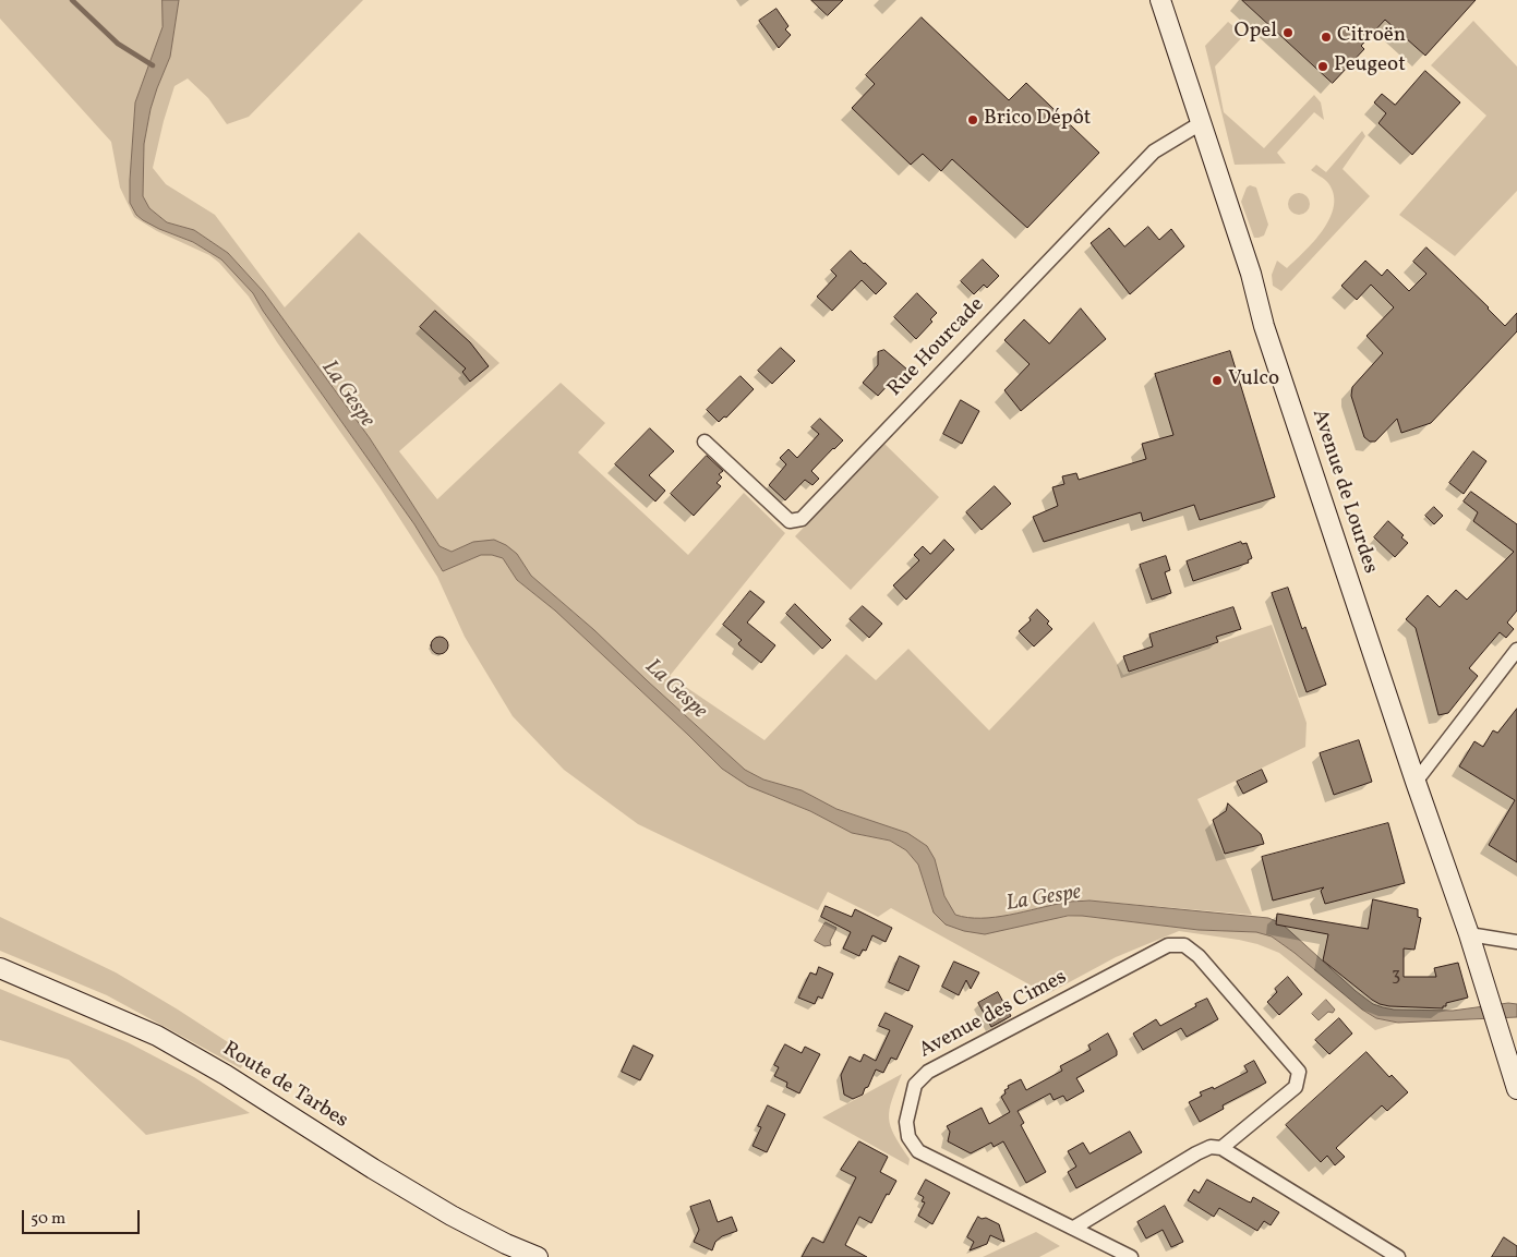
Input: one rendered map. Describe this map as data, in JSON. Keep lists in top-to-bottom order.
{
  "streets": {
    "main road": ["Avenue de Lourdes", "Route de Tarbes"],
    "street": ["Rue Hourcade", "Avenue des Cimes"]
  },
  "crossings": [
    ["Rue Hourcade", "Avenue de Lourdes"]
  ],
  "water": ["La Gespe"],
  "places": [
    "Opel",
    "Citroën",
    "Peugeot",
    "Brico Dépôt",
    "Vulco"
  ],
  "house_numbers": ["3"],
  "scale_bar": "50 m"
}
